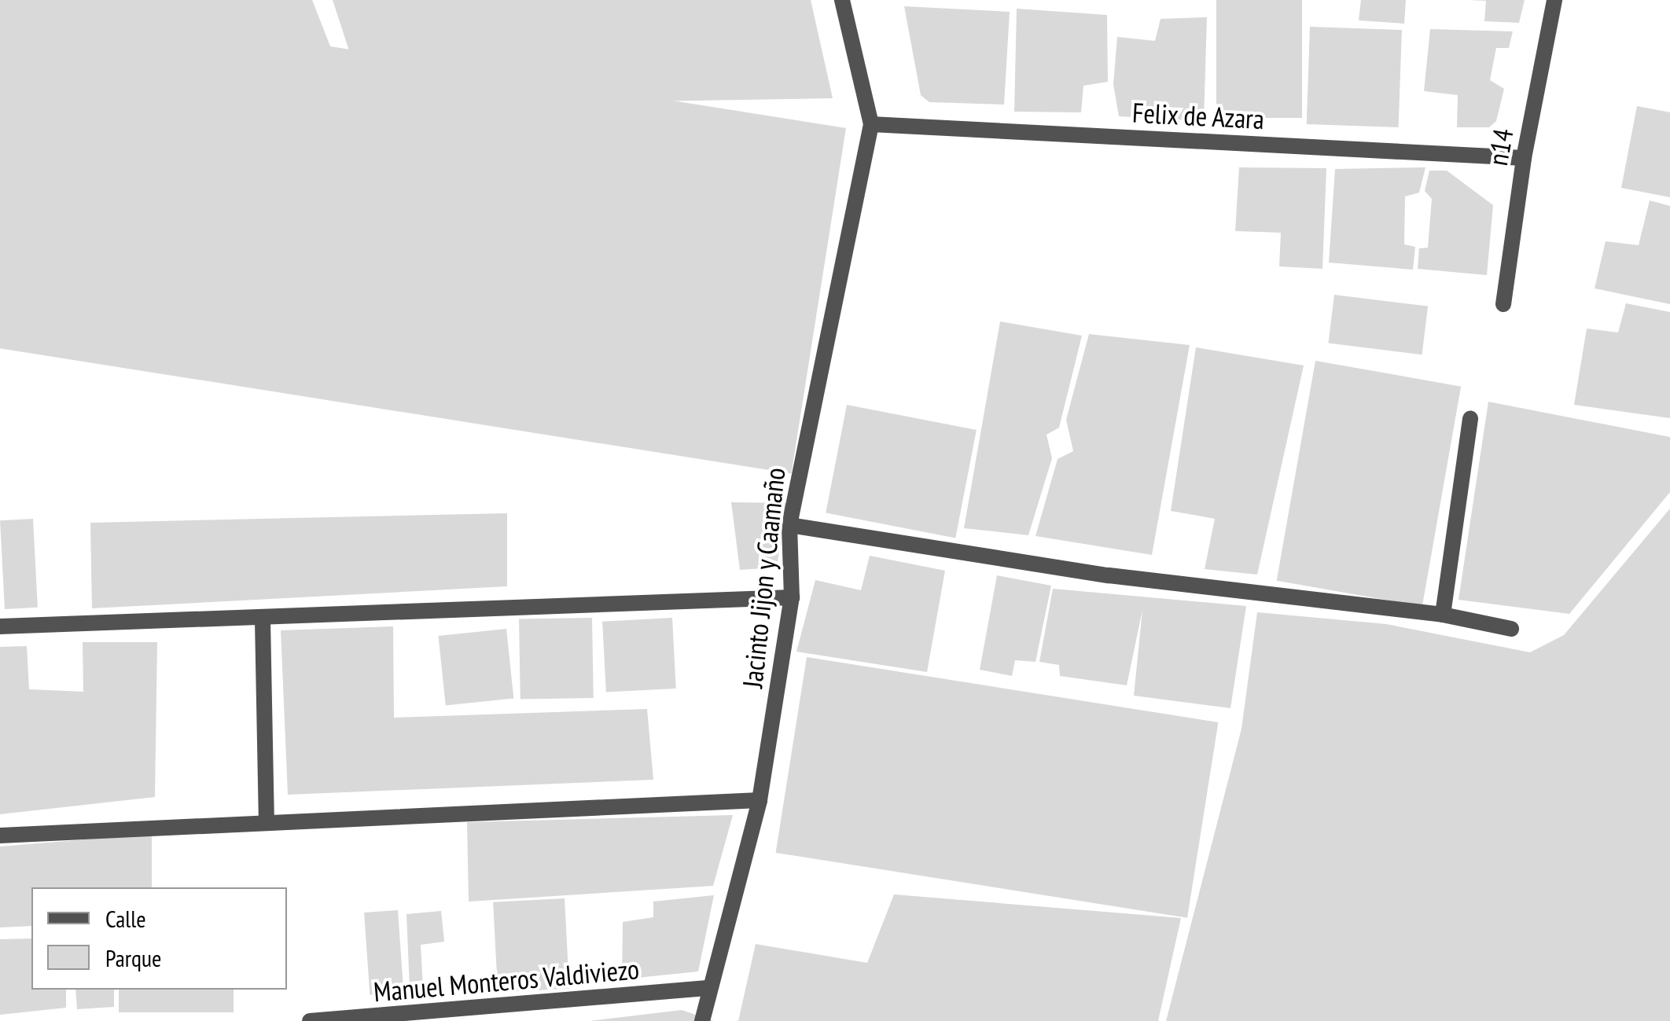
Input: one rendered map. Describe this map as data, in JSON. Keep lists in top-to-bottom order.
{
  "streets": {
    "street": [
      "Felix de Azara",
      "n14",
      "Jacinto Jijon y Caamaño",
      "Manuel Monteros Valdiviezo"
    ]
  },
  "crossings": [
    ["Felix de Azara", "n14"],
    ["Felix de Azara", "Jacinto Jijon y Caamaño"],
    ["Jacinto Jijon y Caamaño", "Manuel Monteros Valdiviezo"]
  ],
  "legend": ["Calle", "Parque"]
}
